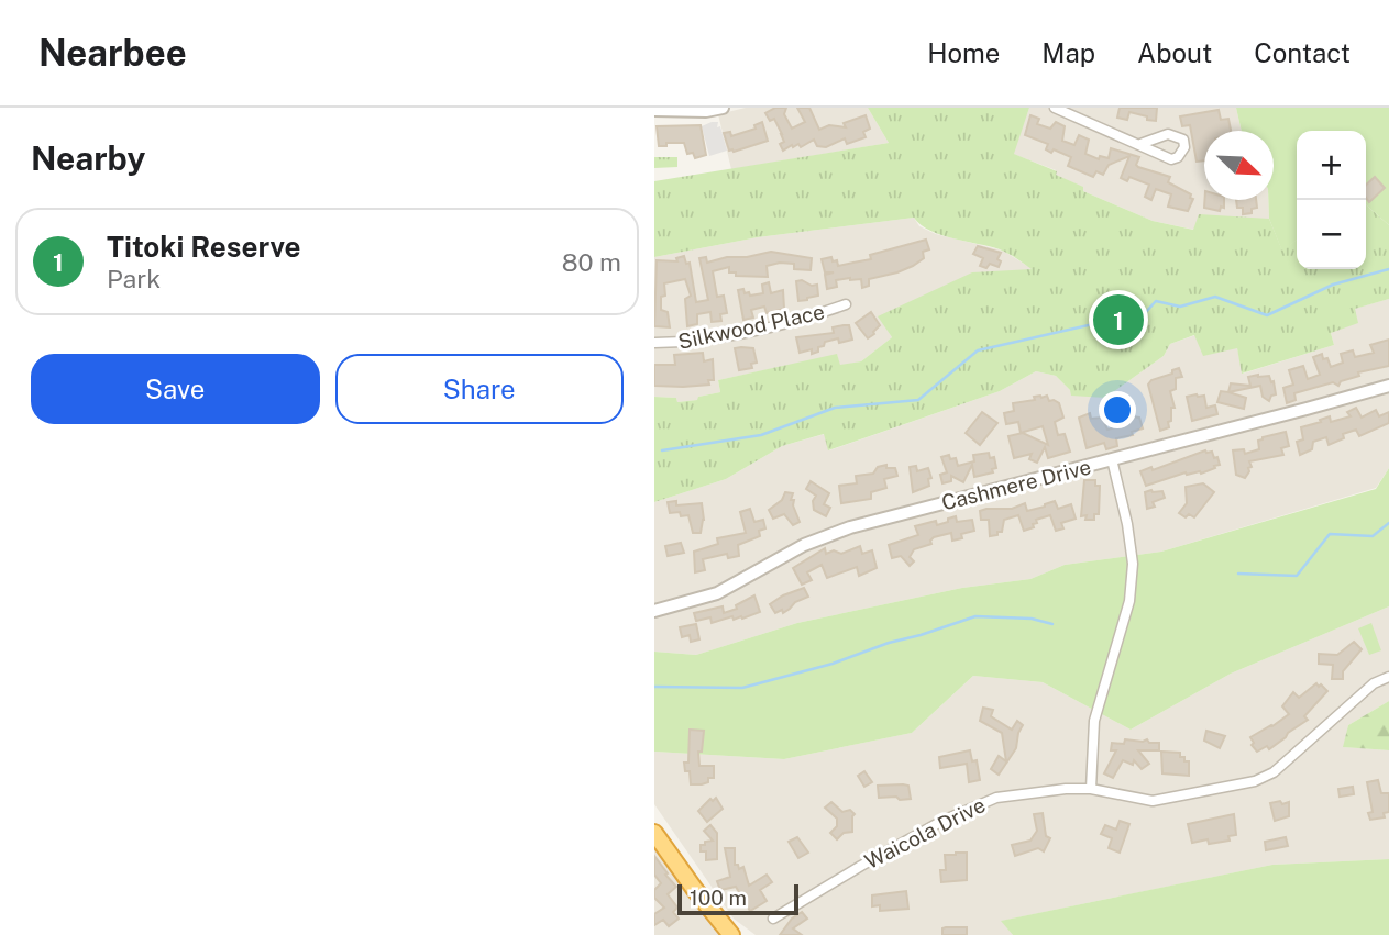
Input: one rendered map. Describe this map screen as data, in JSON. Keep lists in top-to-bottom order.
{
  "streets": {
    "street": ["Silkwood Place", "Cashmere Drive", "Waicola Drive"]
  },
  "scale_bar": "100 m",
  "north": "bottom right",
  "page": {
    "header": "Nearbee",
    "nav": [
      "Home",
      "Map",
      "About",
      "Contact"
    ],
    "heading": "Nearby",
    "map_buttons": ["+", "−"],
    "list": [
      {
        "mark": "1",
        "name": "Titoki Reserve",
        "note": "Park",
        "value": "80 m"
      }
    ],
    "pins": "1",
    "buttons": ["Save", "Share"],
    "scale": "100 m"
  }
}
